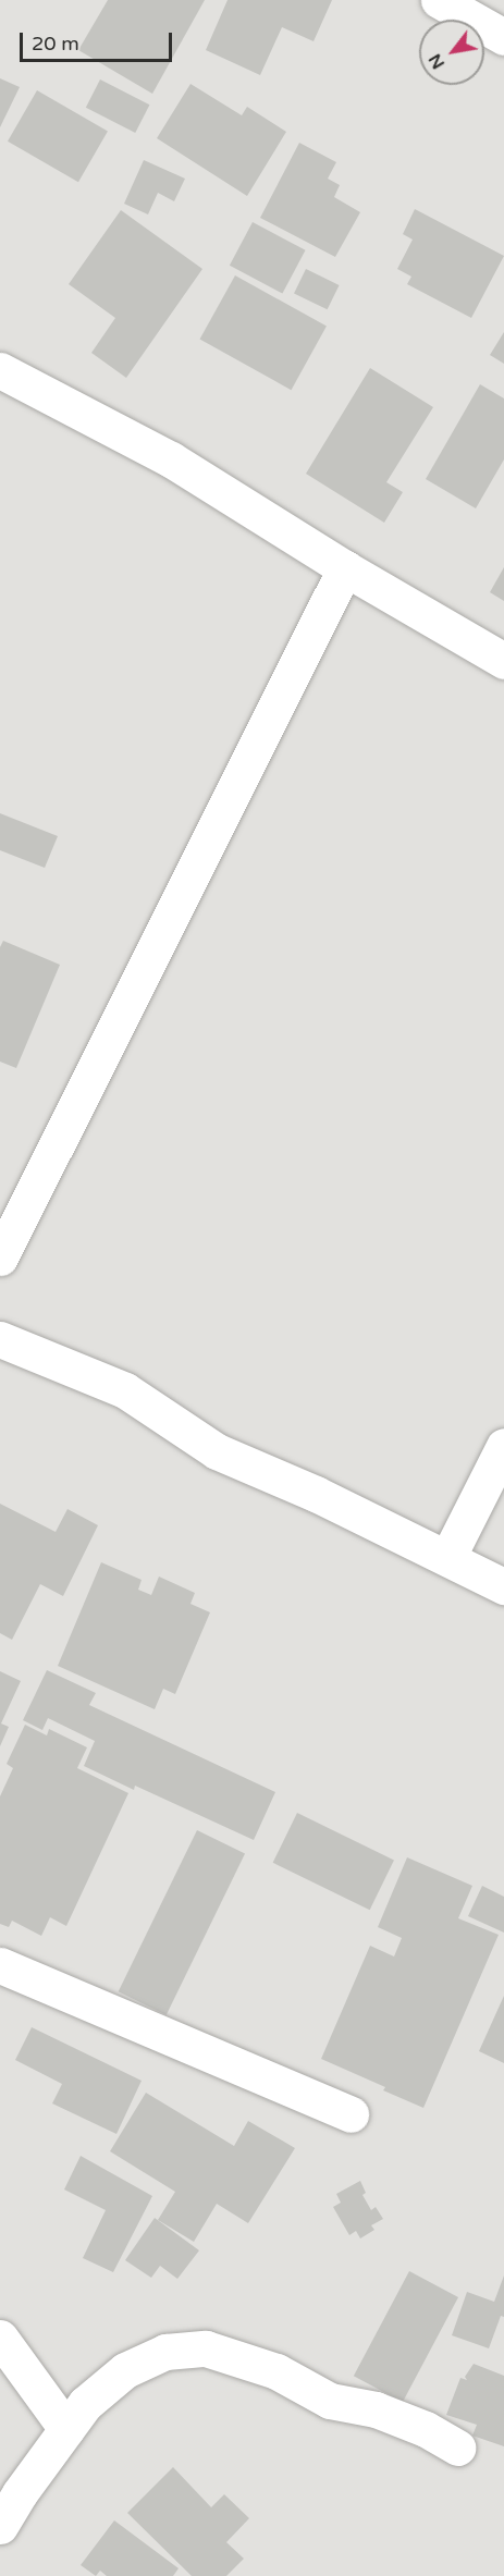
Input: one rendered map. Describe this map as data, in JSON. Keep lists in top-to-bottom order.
{
  "scale_bar": "20 m",
  "north": "bottom left"
}
